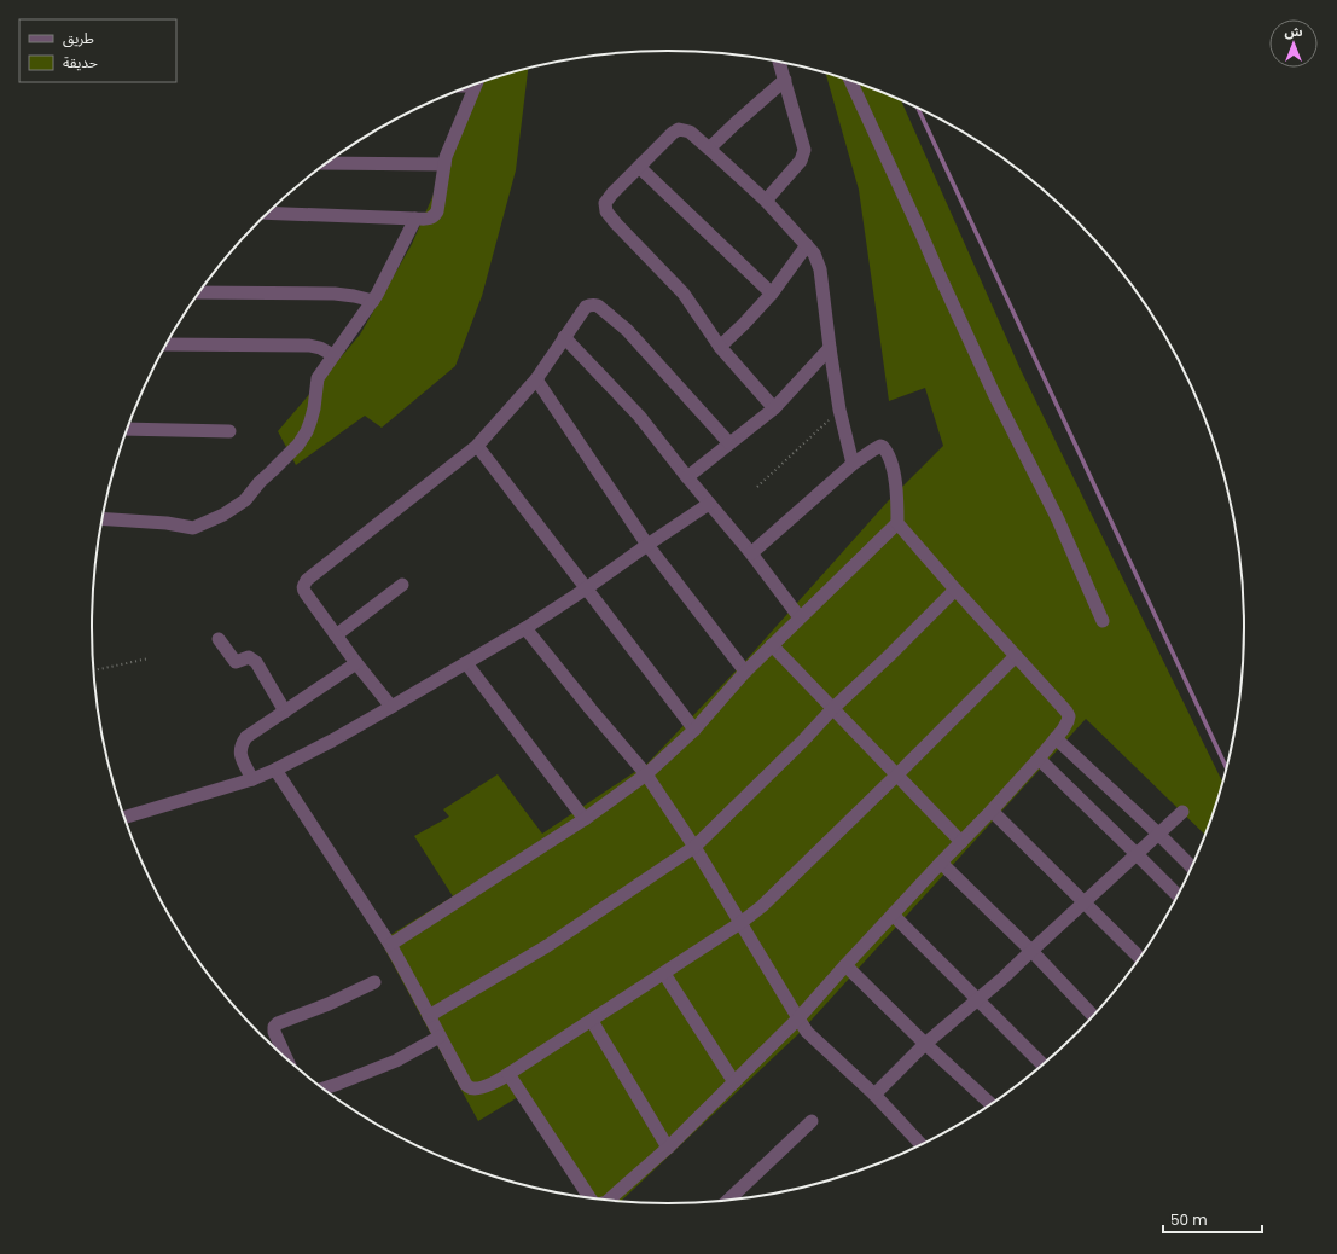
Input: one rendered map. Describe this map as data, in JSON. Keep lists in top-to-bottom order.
{
  "legend": ["طريق", "حديقة"],
  "scale_bar": "50 m",
  "north": "top"
}
